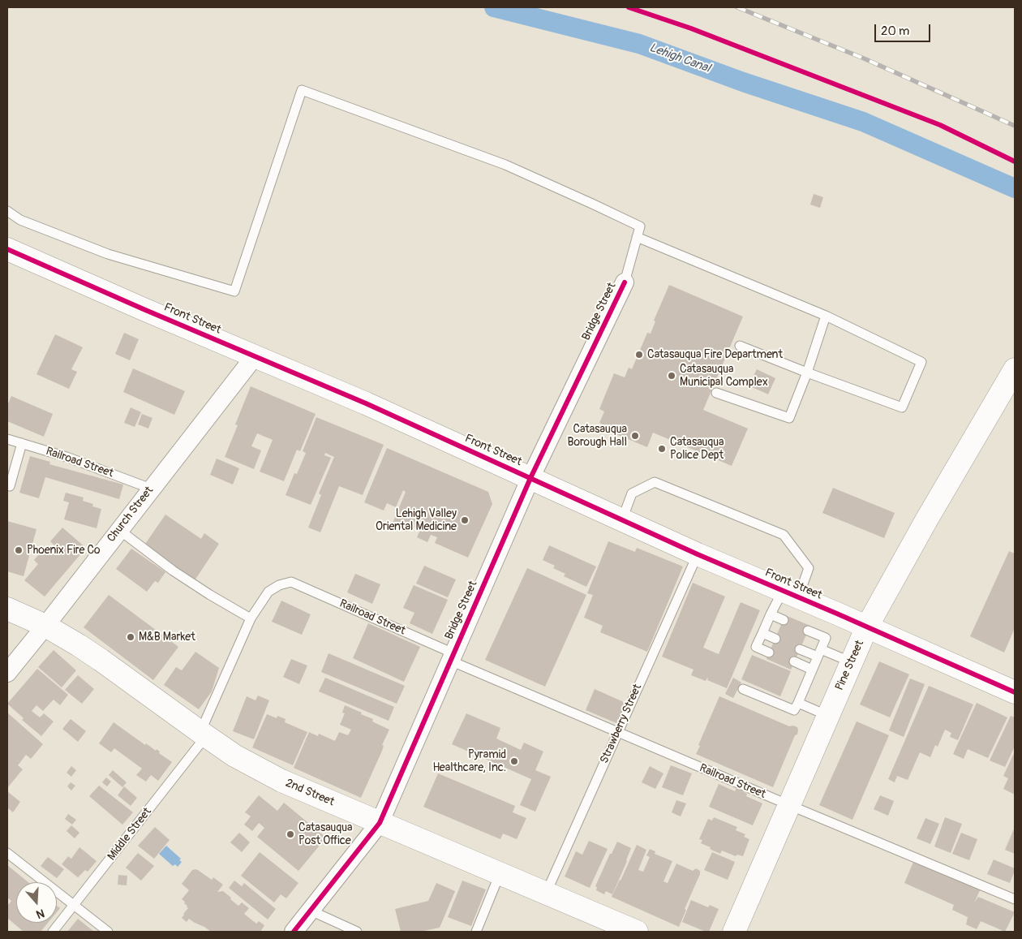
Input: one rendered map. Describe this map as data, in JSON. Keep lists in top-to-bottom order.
{
  "streets": {
    "main road": ["Front Street", "Pine Street", "2nd Street"],
    "street": ["Bridge Street", "Church Street"],
    "lane": ["Railroad Street", "Strawberry Street", "Middle Street"]
  },
  "crossings": [
    ["Bridge Street", "Front Street"],
    ["Bridge Street", "Railroad Street"],
    ["Bridge Street", "2nd Street"],
    ["Front Street", "Church Street"],
    ["Front Street", "Pine Street"],
    ["Front Street", "Strawberry Street"],
    ["Railroad Street", "Church Street"],
    ["Railroad Street", "Pine Street"],
    ["Railroad Street", "Strawberry Street"],
    ["Railroad Street", "Middle Street"],
    ["Church Street", "2nd Street"],
    ["Strawberry Street", "2nd Street"],
    ["2nd Street", "Middle Street"]
  ],
  "water": ["Lehigh Canal"],
  "places": [
    "Catasauqua Fire Department",
    "Catasauqua Municipal Complex",
    "Catasauqua Borough Hall",
    "Catasauqua Police Dept",
    "Lehigh Valley Oriental Medicine",
    "Phoenix Fire Co",
    "M&B Market",
    "Pyramid Healthcare, Inc.",
    "Catasauqua Post Office"
  ],
  "scale_bar": "20 m",
  "north": "bottom"
}
